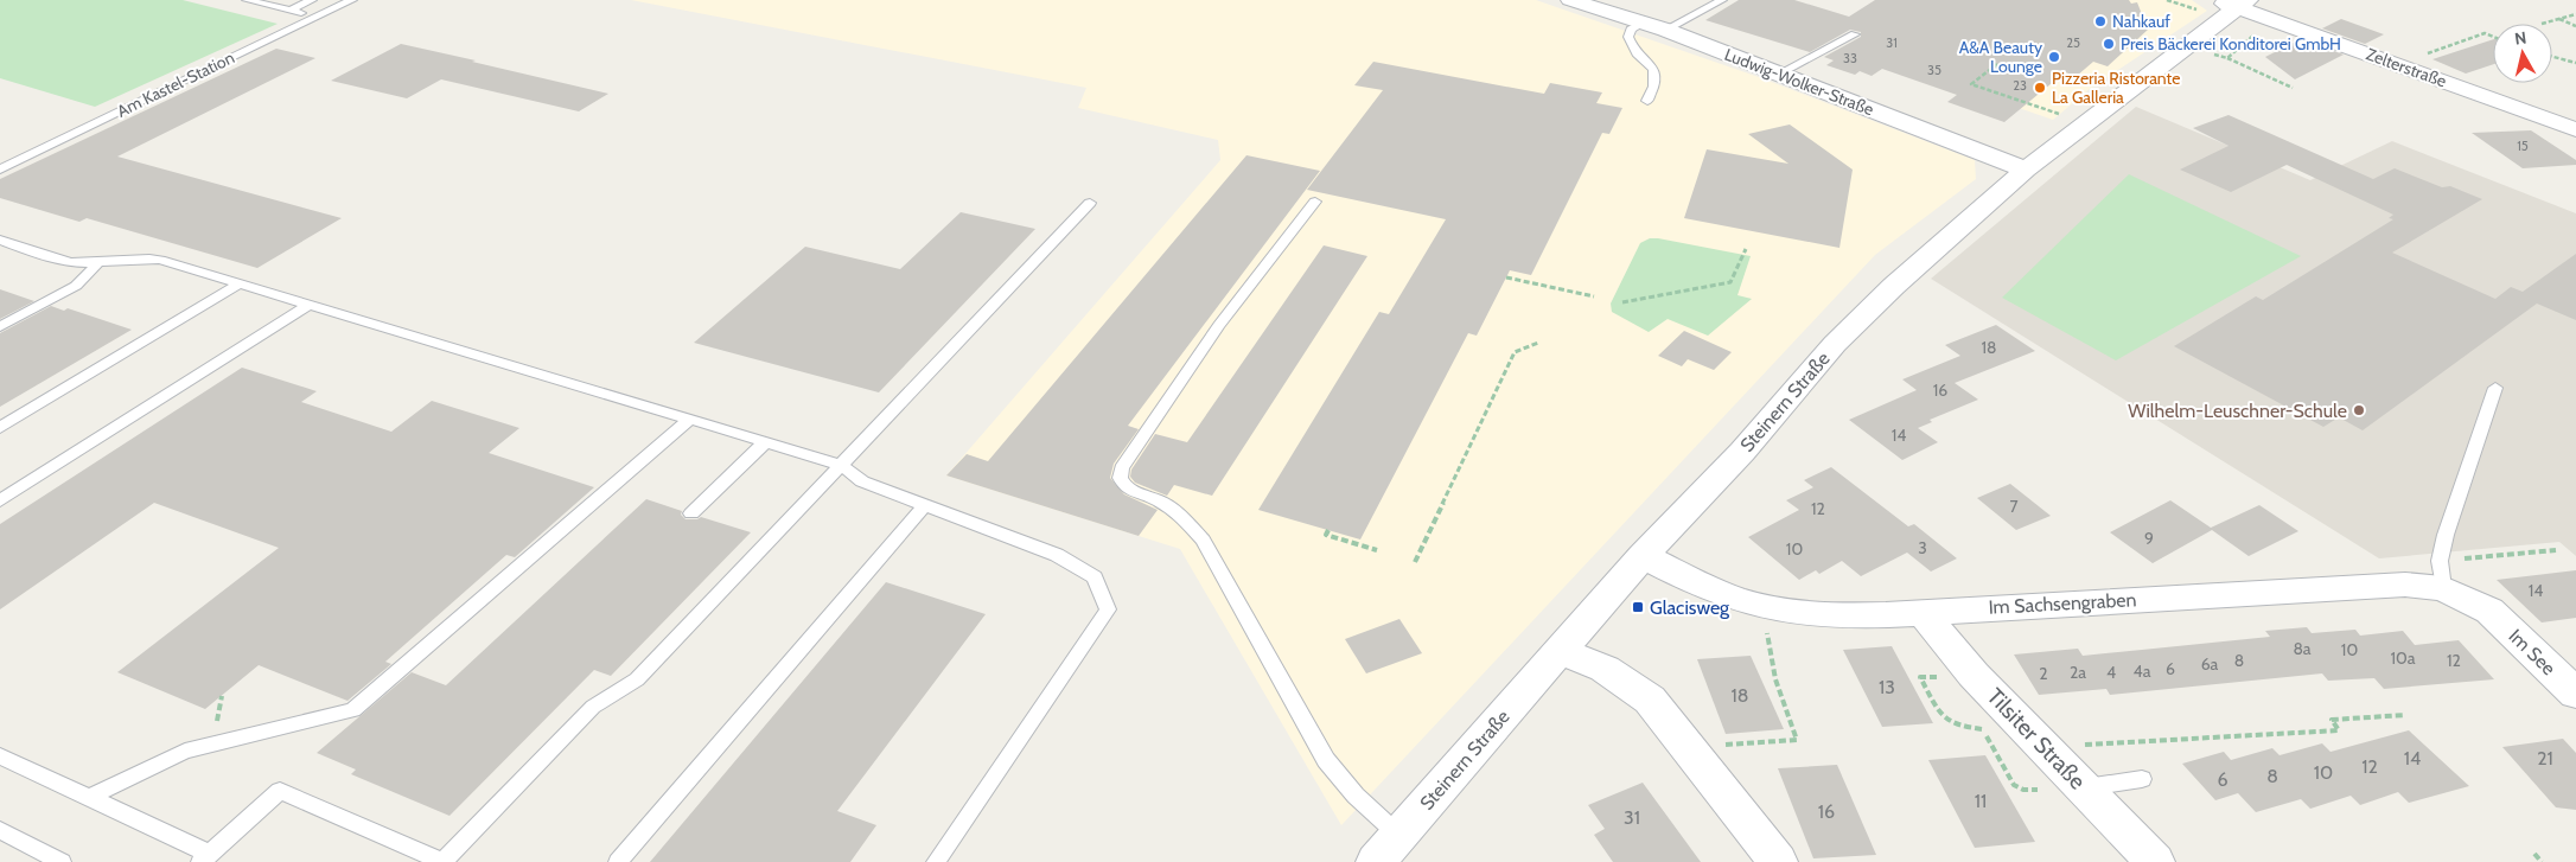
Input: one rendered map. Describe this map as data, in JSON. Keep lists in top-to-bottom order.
{
  "streets": {
    "street": [
      "Zelterstraße",
      "Ludwig-Wolker-Straße",
      "Steinern Straße",
      "Im Sachsengraben",
      "Im See",
      "Tilsiter Straße"
    ],
    "lane": ["Am Kastel-Station"]
  },
  "crossings": [
    ["Zelterstraße", "Steinern Straße"],
    ["Ludwig-Wolker-Straße", "Steinern Straße"],
    ["Steinern Straße", "Im Sachsengraben"],
    ["Im Sachsengraben", "Im See"],
    ["Im Sachsengraben", "Tilsiter Straße"]
  ],
  "places": {
    "other": [
      "Nahkauf",
      "Preis Bäckerei Konditorei GmbH",
      "A&A Beauty Lounge",
      "Pizzeria Ristorante La Galleria",
      "Wilhelm-Leuschner-Schule"
    ],
    "transit": ["Glacisweg"]
  },
  "house_numbers": [
    "31",
    "25",
    "33",
    "35",
    "23",
    "15",
    "18",
    "16",
    "14",
    "7",
    "12",
    "9",
    "3",
    "10",
    "14",
    "8a",
    "10",
    "10a",
    "8",
    "12",
    "6a",
    "6",
    "4a",
    "2a",
    "4",
    "2",
    "13",
    "18",
    "14",
    "21",
    "12",
    "10",
    "8",
    "6",
    "11",
    "16",
    "31"
  ],
  "north": "top"
}
